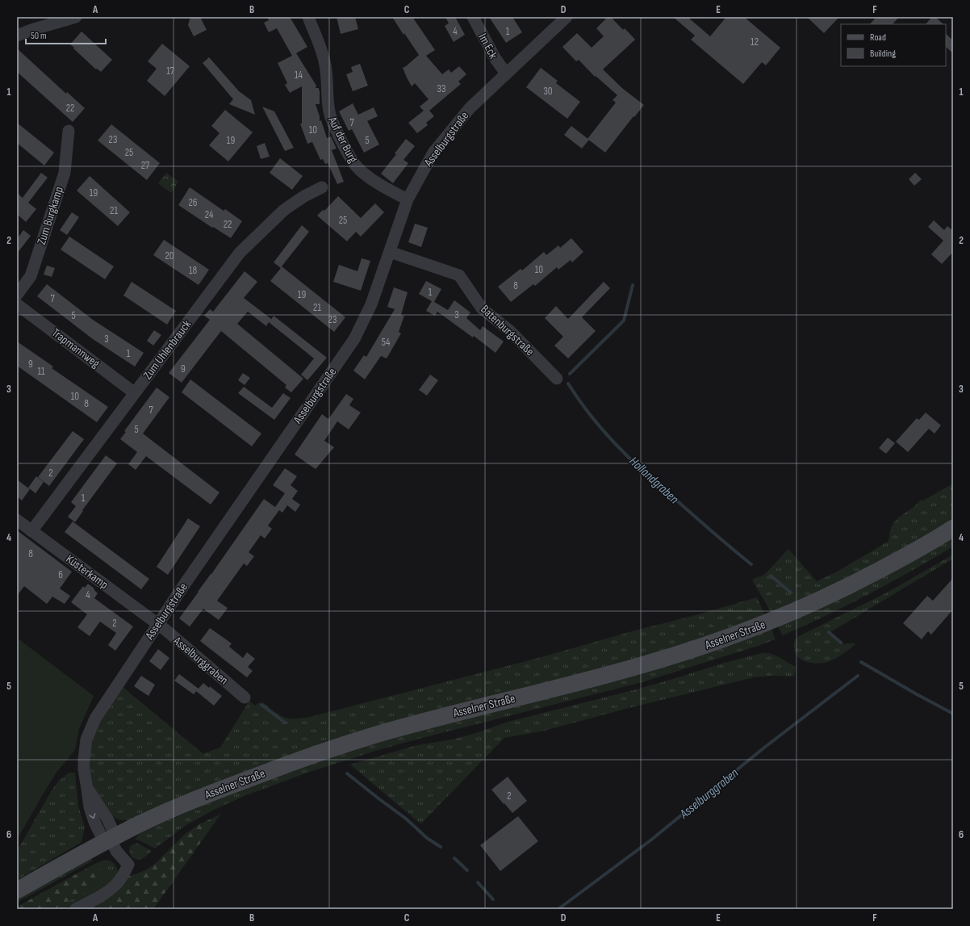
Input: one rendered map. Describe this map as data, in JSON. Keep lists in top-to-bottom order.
{
  "streets": {
    "main road": ["Asselner Straße"],
    "street": [
      "Im Eck",
      "Asselburgstraße",
      "Auf der Burg",
      "Zum Burgkamp",
      "Batenburgstraße",
      "Trapmannweg",
      "Zum Uhlenbrauck",
      "Küsterkamp",
      "Asselburggraben"
    ]
  },
  "crossings": [
    ["Im Eck", "Asselburgstraße"],
    ["Asselburgstraße", "Auf der Burg"],
    ["Asselburgstraße", "Batenburgstraße"],
    ["Asselburgstraße", "Küsterkamp"],
    ["Asselburgstraße", "Asselner Straße"],
    ["Asselburgstraße", "Asselburggraben"],
    ["Trapmannweg", "Zum Uhlenbrauck"],
    ["Zum Uhlenbrauck", "Küsterkamp"],
    ["Küsterkamp", "Asselburggraben"]
  ],
  "water": ["Hollandgraben", "Asselburggraben"],
  "house_numbers": [
    "4",
    "1",
    "12",
    "17",
    "14",
    "33",
    "30",
    "22",
    "7",
    "10",
    "23",
    "19",
    "5",
    "25",
    "27",
    "19",
    "26",
    "21",
    "24",
    "25",
    "22",
    "20",
    "10",
    "18",
    "8",
    "1",
    "19",
    "7",
    "21",
    "3",
    "5",
    "23",
    "3",
    "54",
    "1",
    "9",
    "9",
    "11",
    "10",
    "8",
    "7",
    "5",
    "2",
    "1",
    "8",
    "6",
    "4",
    "2",
    "2"
  ],
  "legend": ["Road", "Building"],
  "scale_bar": "50 m",
  "grid": {
    "columns": [
      "A",
      "B",
      "C",
      "D",
      "E",
      "F"
    ],
    "rows": [
      "1",
      "2",
      "3",
      "4",
      "5",
      "6"
    ]
  }
}
